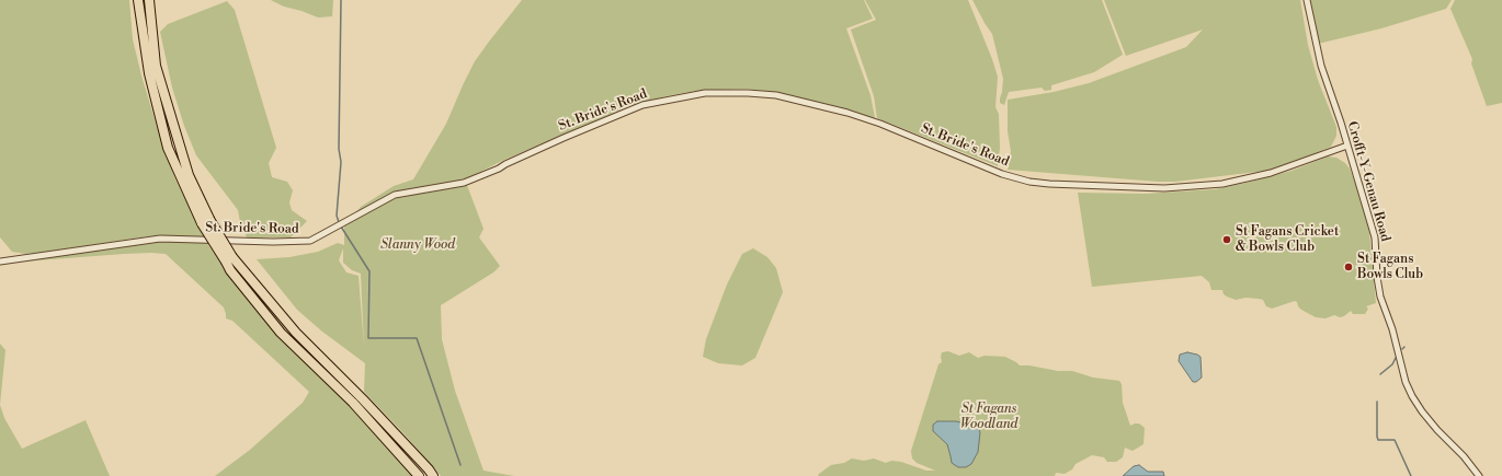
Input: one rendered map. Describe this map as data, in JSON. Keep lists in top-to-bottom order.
{
  "streets": {
    "street": ["St. Bride's Road", "Crofft-Y-Genau Road"]
  },
  "crossings": [
    ["St. Bride's Road", "Crofft-Y-Genau Road"]
  ],
  "parks": ["Slanny Wood", "St Fagans Woodland"],
  "places": ["St Fagans Cricket & Bowls Club", "St Fagans Bowls Club"]
}
